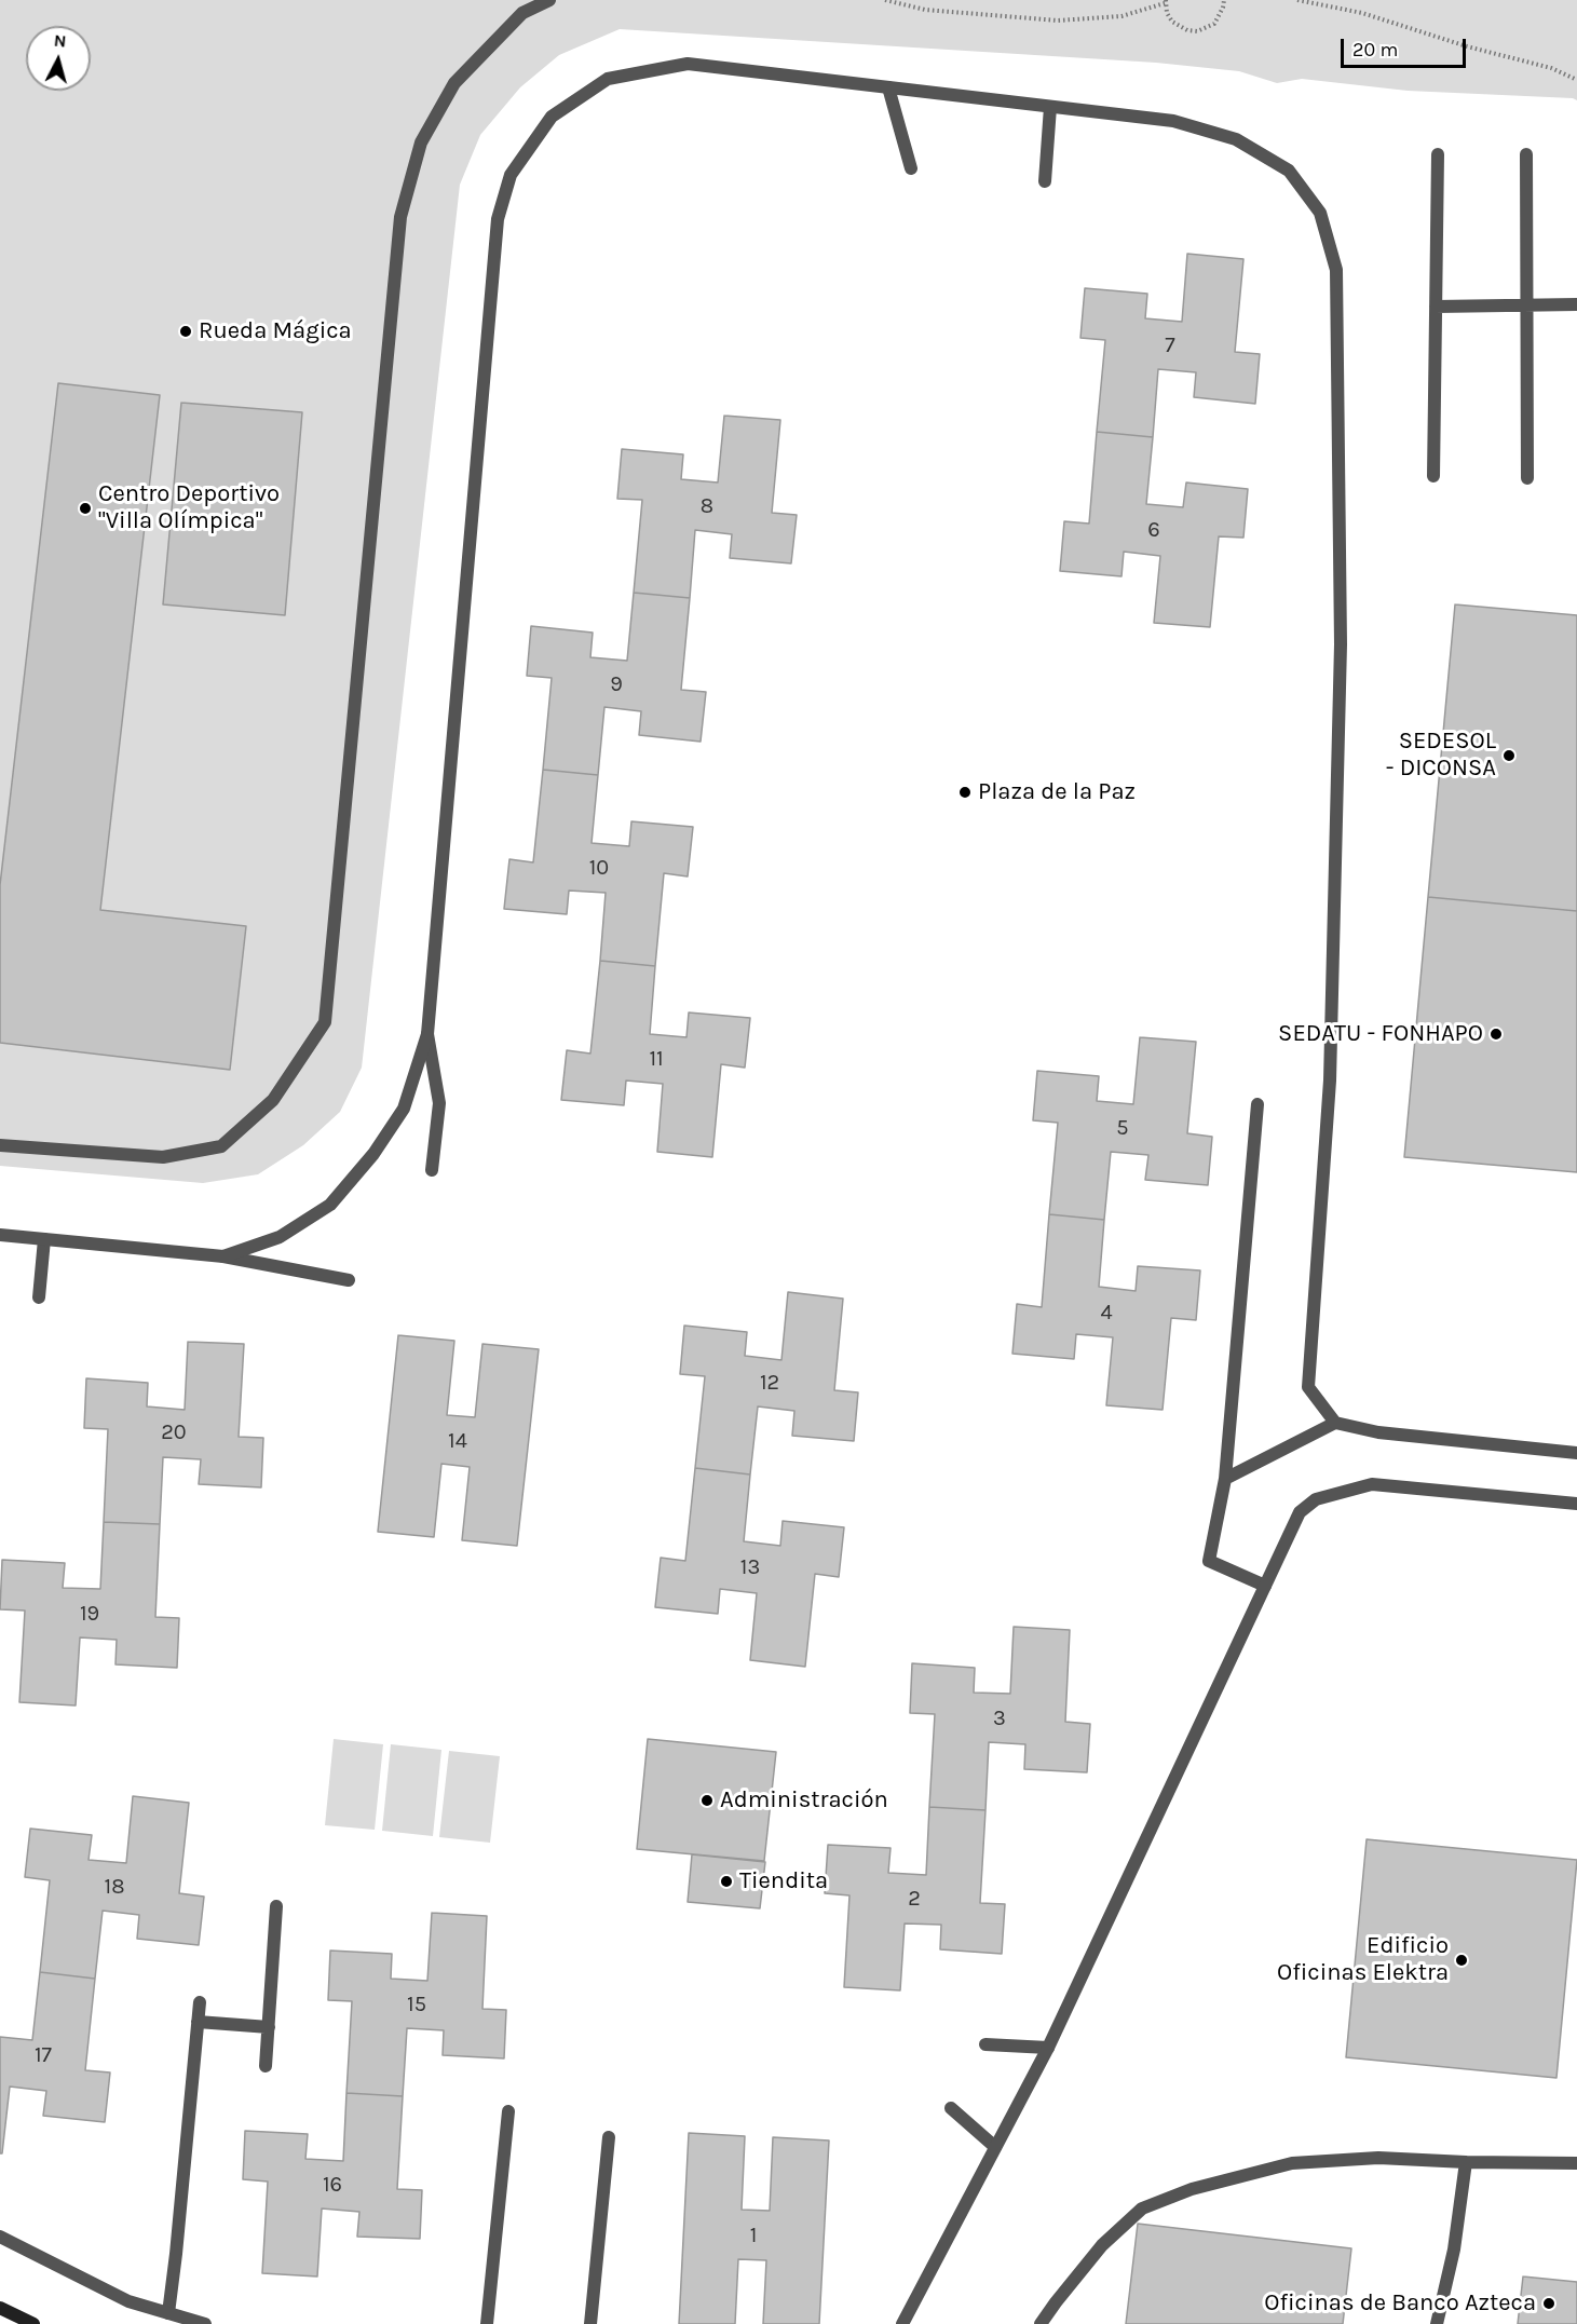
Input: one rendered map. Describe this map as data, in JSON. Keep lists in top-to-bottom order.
{
  "places": [
    "Rueda Mágica",
    "Centro Deportivo \"Villa Olímpica\"",
    "SEDESOL - DICONSA",
    "Plaza de la Paz",
    "SEDATU - FONHAPO",
    "Administración",
    "Tiendita",
    "Edificio Oficinas Elektra",
    "Oficinas de Banco Azteca"
  ],
  "house_numbers": [
    "7",
    "8",
    "6",
    "9",
    "10",
    "11",
    "5",
    "4",
    "12",
    "20",
    "14",
    "13",
    "19",
    "3",
    "18",
    "2",
    "15",
    "17",
    "16",
    "1"
  ],
  "scale_bar": "20 m",
  "north": "top"
}
